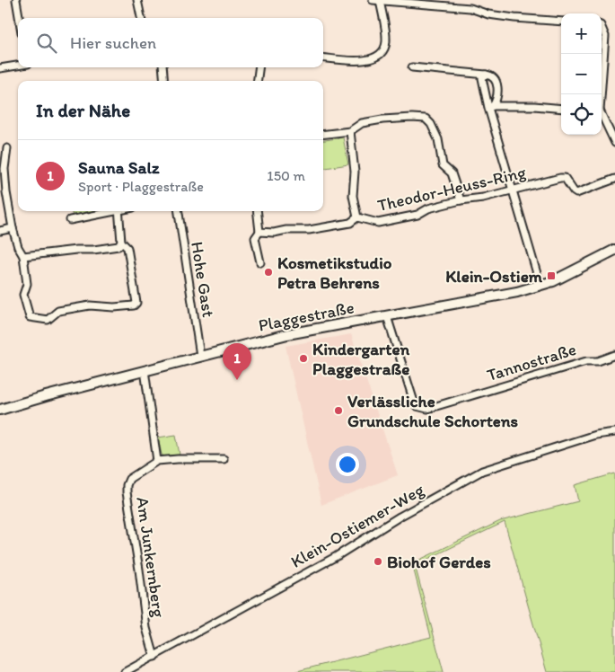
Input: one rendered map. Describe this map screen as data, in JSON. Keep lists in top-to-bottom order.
{
  "streets": {
    "street": [
      "Theodor-Heuss-Ring",
      "Hohe Gast",
      "Plaggestraße",
      "Tannostraße",
      "Klein-Ostiemer-Weg",
      "Am Junkernberg"
    ]
  },
  "crossings": [
    ["Hohe Gast", "Plaggestraße"],
    ["Plaggestraße", "Tannostraße"],
    ["Klein-Ostiemer-Weg", "Am Junkernberg"]
  ],
  "places": {
    "other": [
      "Kosmetikstudio Petra Behrens",
      "Kindergarten Plaggestraße",
      "Verlässliche Grundschule Schortens",
      "Biohof Gerdes"
    ],
    "transit": ["Klein-Ostiem"]
  },
  "page": {
    "map_buttons": ["+", "−"],
    "search": "Hier suchen",
    "heading": "In der Nähe",
    "list": [
      {
        "mark": "1",
        "name": "Sauna Salz",
        "note": "Sport · Plaggestraße",
        "value": "150 m"
      }
    ],
    "pins": "1"
  }
}
